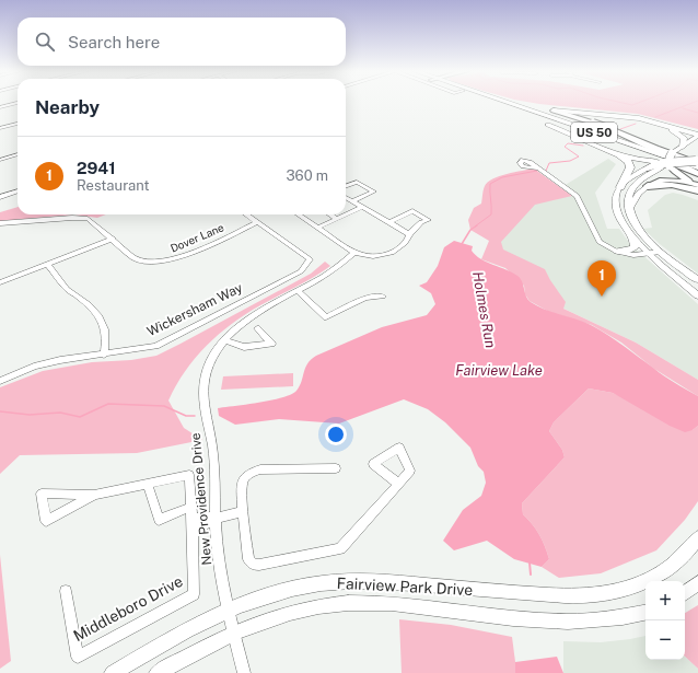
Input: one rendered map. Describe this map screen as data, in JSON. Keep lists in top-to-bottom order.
{
  "streets": {
    "highway": ["US 50"],
    "main road": ["Fairview Park Drive"],
    "street": [
      "Dover Lane",
      "Wickersham Way",
      "New Providence Drive",
      "Middleboro Drive"
    ]
  },
  "crossings": [
    ["Dover Lane", "Wickersham Way"],
    ["New Providence Drive", "Fairview Park Drive"]
  ],
  "water": ["Holmes Run", "Fairview Lake"],
  "page": {
    "search": "Search here",
    "heading": "Nearby",
    "list": [
      {
        "mark": "1",
        "name": "2941",
        "note": "Restaurant",
        "value": "360 m"
      }
    ],
    "pins": "1",
    "map_buttons": ["+", "−"]
  }
}
